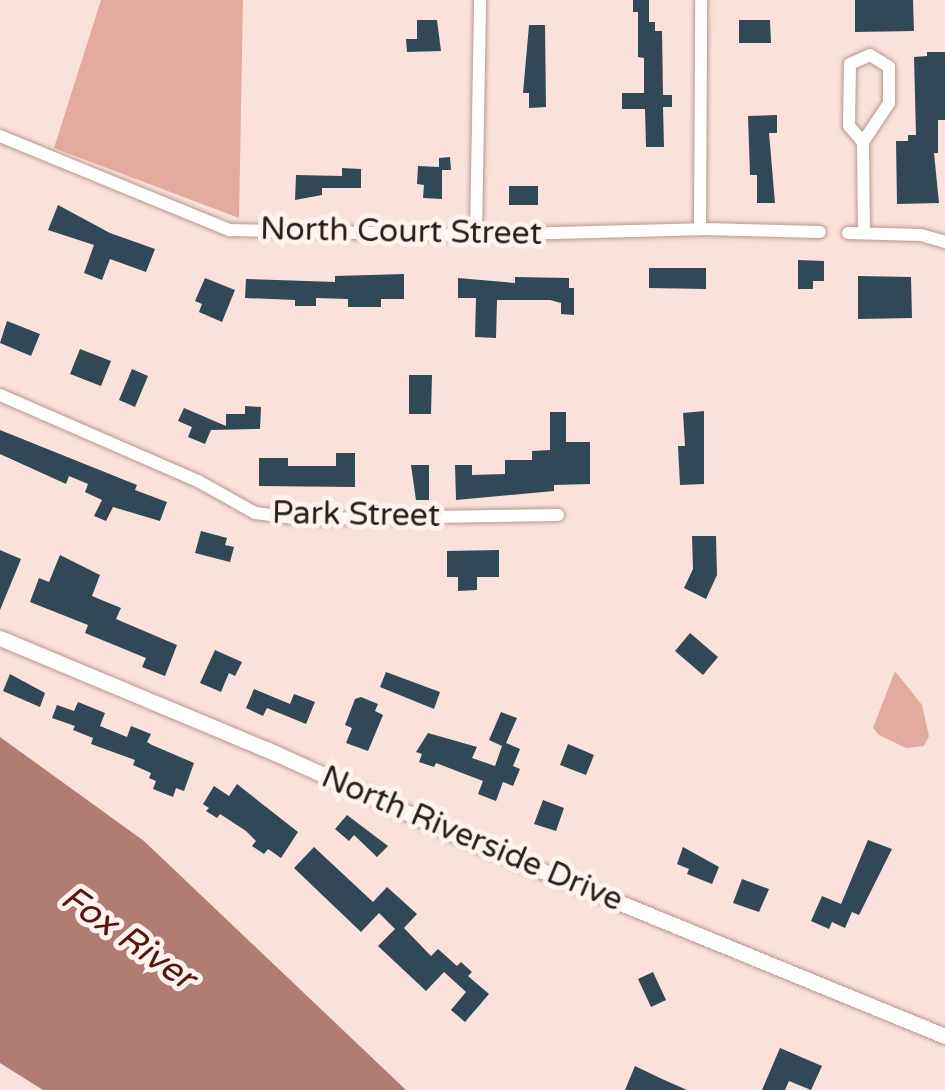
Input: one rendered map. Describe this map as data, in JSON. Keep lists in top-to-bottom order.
{
  "streets": {
    "street": ["North Court Street", "Park Street", "North Riverside Drive"]
  },
  "water": ["Fox River"]
}
